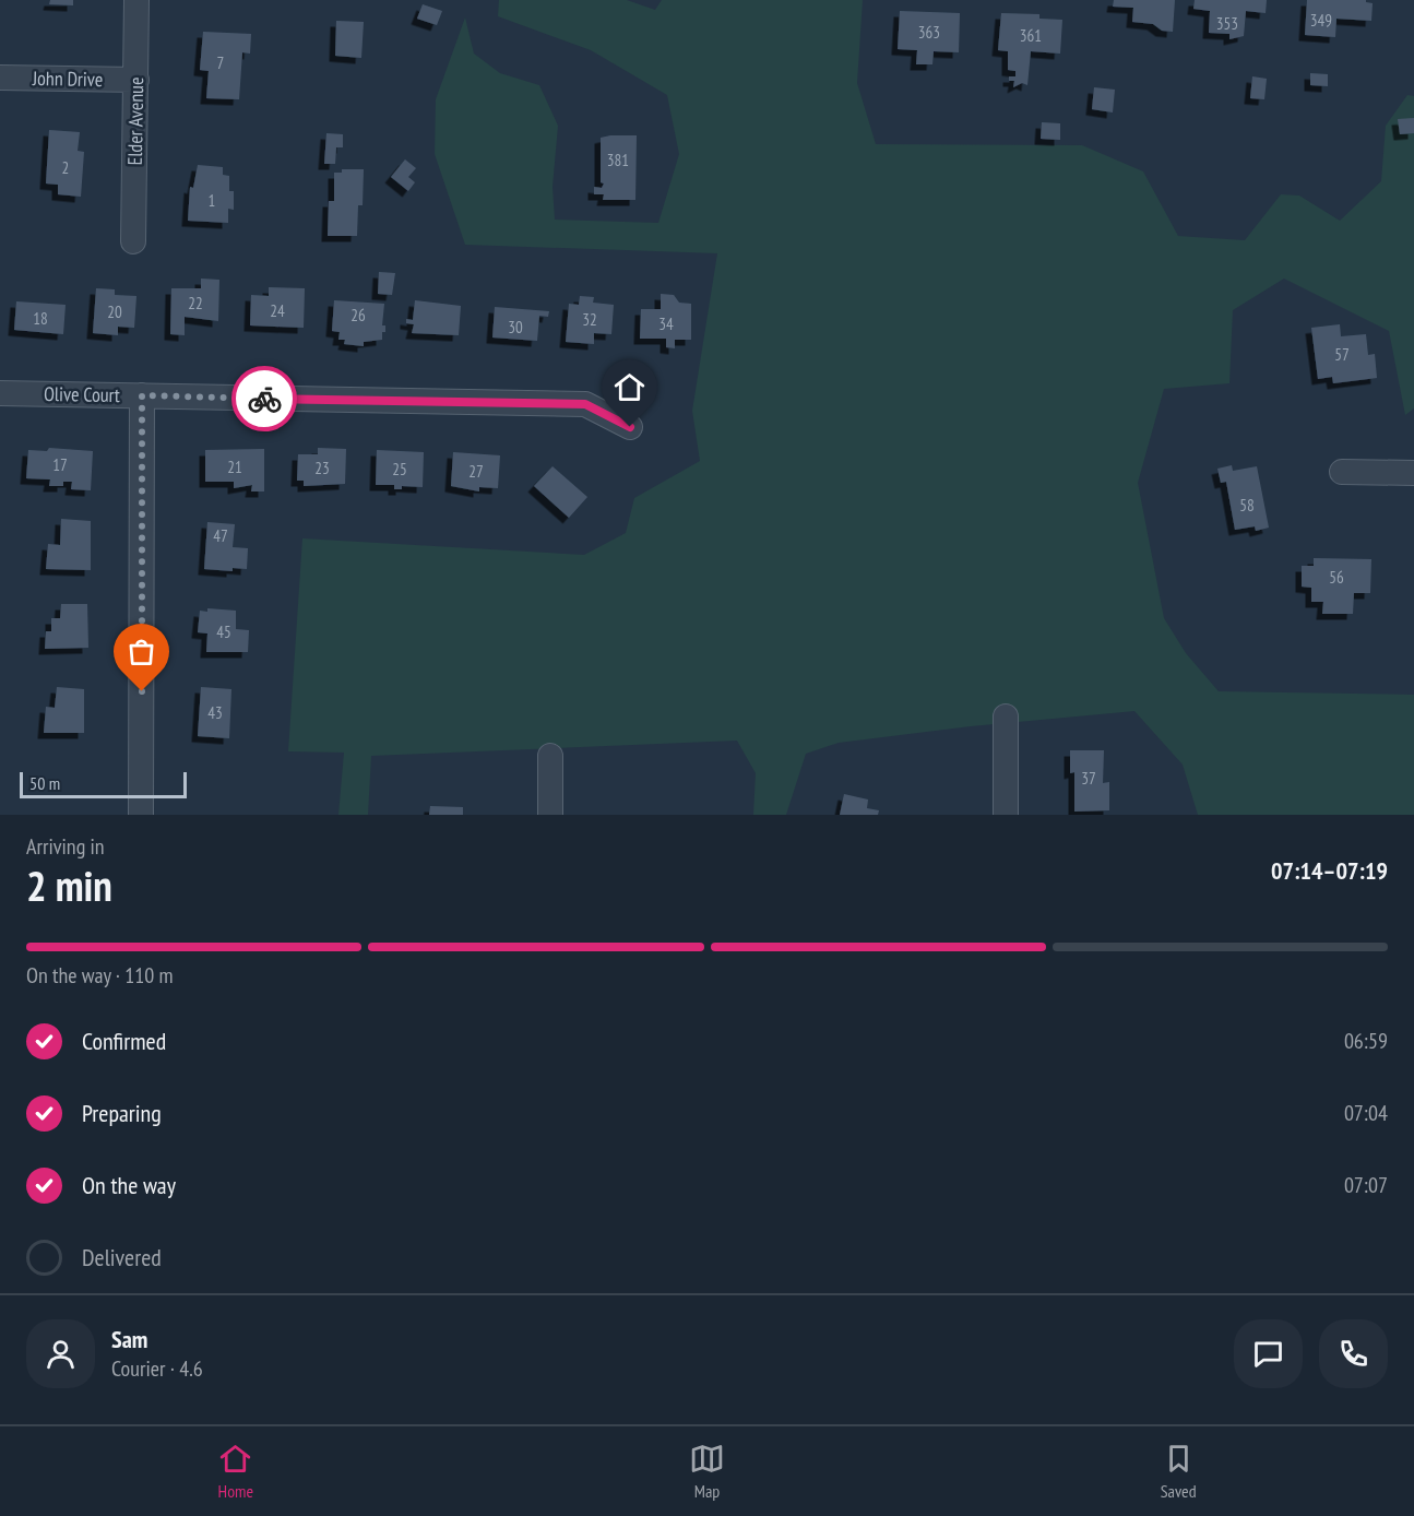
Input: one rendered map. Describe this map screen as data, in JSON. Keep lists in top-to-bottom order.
{
  "streets": {
    "street": ["John Drive", "Elder Avenue", "Olive Court"]
  },
  "crossings": [
    ["John Drive", "Elder Avenue"]
  ],
  "house_numbers": [
    "349",
    "353",
    "363",
    "361",
    "7",
    "381",
    "2",
    "1",
    "22",
    "24",
    "20",
    "26",
    "18",
    "32",
    "34",
    "30",
    "57",
    "17",
    "21",
    "23",
    "25",
    "27",
    "58",
    "47",
    "56",
    "45",
    "43",
    "37"
  ],
  "scale_bar": "50 m",
  "page": {
    "scale": "50 m",
    "heading": ["2 min", "Arriving in", "07:14–07:19"],
    "panel": ["Sam", "Courier · 4.6"],
    "bar": "On the way · 110 m",
    "list": [
      ["Confirmed", "06:59"],
      ["Preparing", "07:04"],
      ["On the way", "07:07"],
      "Delivered"
    ],
    "tabs": ["Home", "Map", "Saved"]
  }
}
